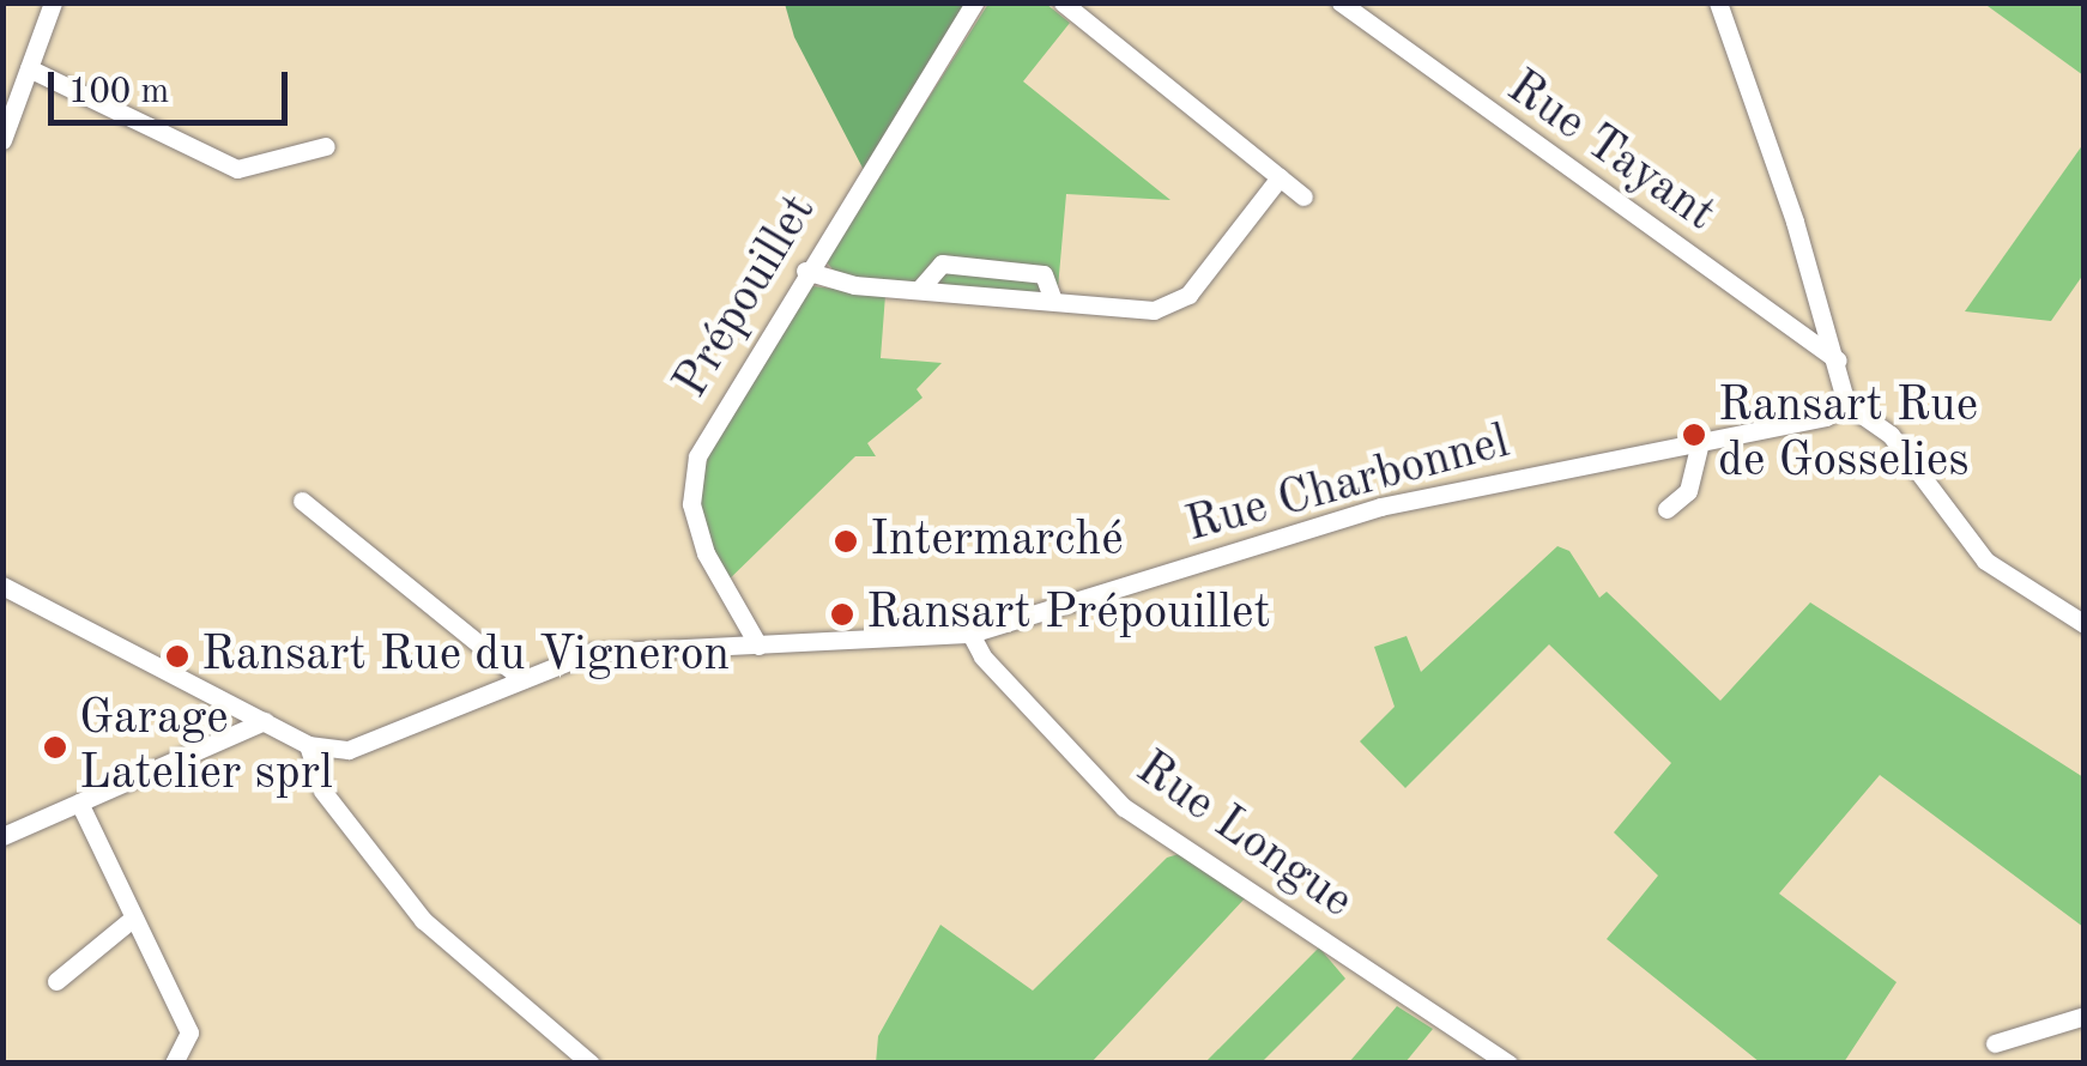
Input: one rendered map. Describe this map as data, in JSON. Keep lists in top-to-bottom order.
{
  "streets": {
    "street": [
      "Rue Tayant",
      "Prépouillet",
      "Rue Charbonnel",
      "Rue Longue"
    ]
  },
  "crossings": [
    ["Prépouillet", "Rue Charbonnel"],
    ["Rue Charbonnel", "Rue Longue"]
  ],
  "places": [
    "Ransart Rue de Gosselies",
    "Intermarché",
    "Ransart Prépouillet",
    "Ransart Rue du Vigneron",
    "Garage Latelier sprl"
  ],
  "scale_bar": "100 m"
}
